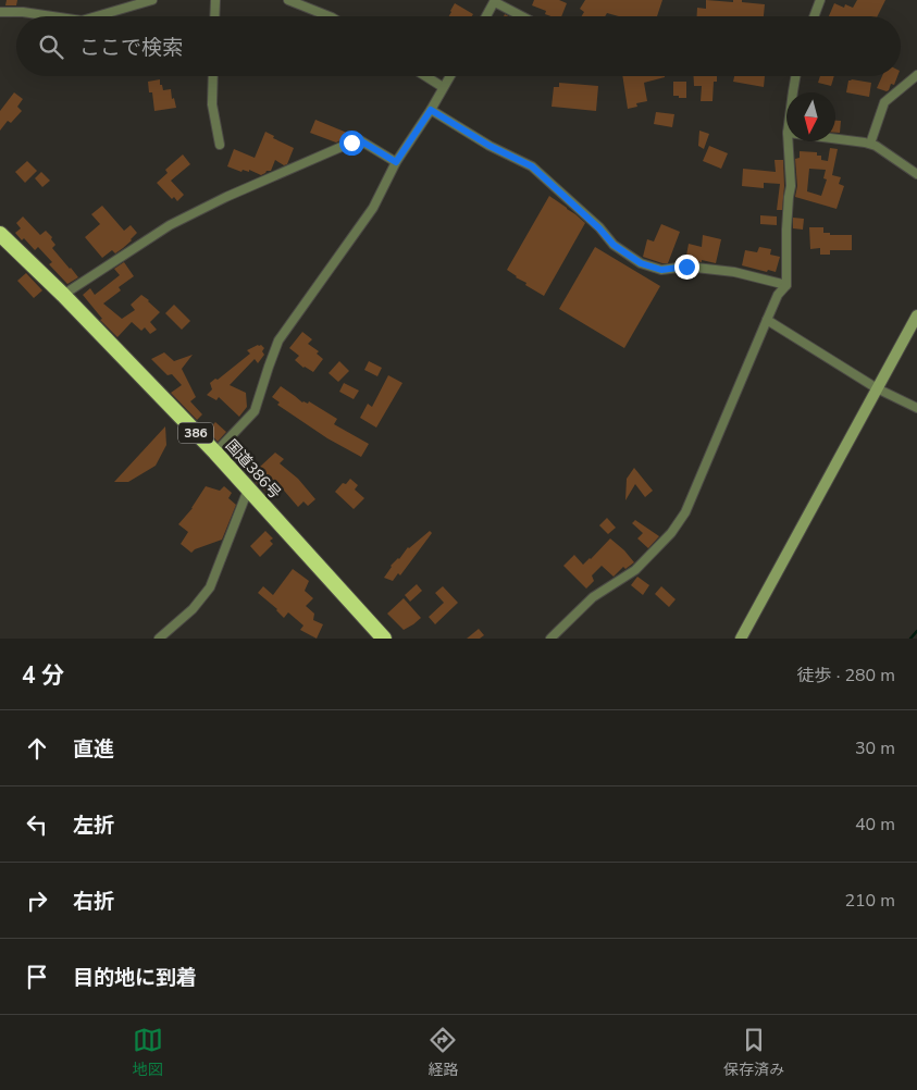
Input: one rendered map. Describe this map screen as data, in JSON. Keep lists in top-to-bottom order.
{
  "streets": {
    "highway": ["386", "国道386号"]
  },
  "north": "bottom",
  "page": {
    "search": "ここで検索",
    "heading": ["4 分", "徒歩 · 280 m"],
    "list": [
      ["直進", "30 m"],
      ["左折", "40 m"],
      ["右折", "210 m"],
      "目的地に到着"
    ],
    "nav": ["地図", "経路", "保存済み"]
  }
}
